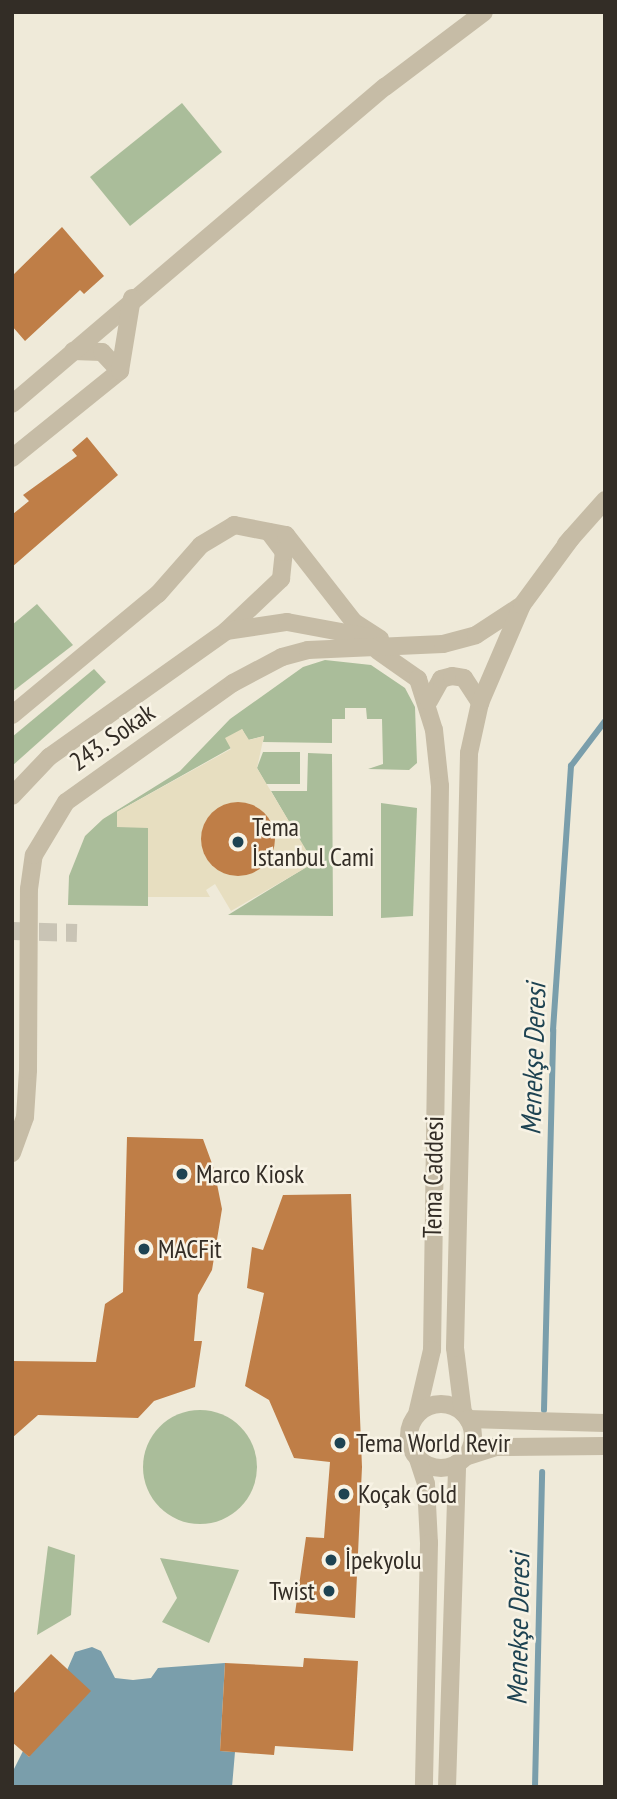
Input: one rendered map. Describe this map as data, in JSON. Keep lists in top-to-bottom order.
{
  "streets": {
    "street": ["243. Sokak", "Tema Caddesi"]
  },
  "crossings": [
    ["243. Sokak", "Tema Caddesi"]
  ],
  "water": ["Menekşe Deresi"],
  "places": [
    "Tema İstanbul Cami",
    "Marco Kiosk",
    "MACFit",
    "Tema World Revir",
    "Koçak Gold",
    "İpekyolu",
    "Twist"
  ]
}
